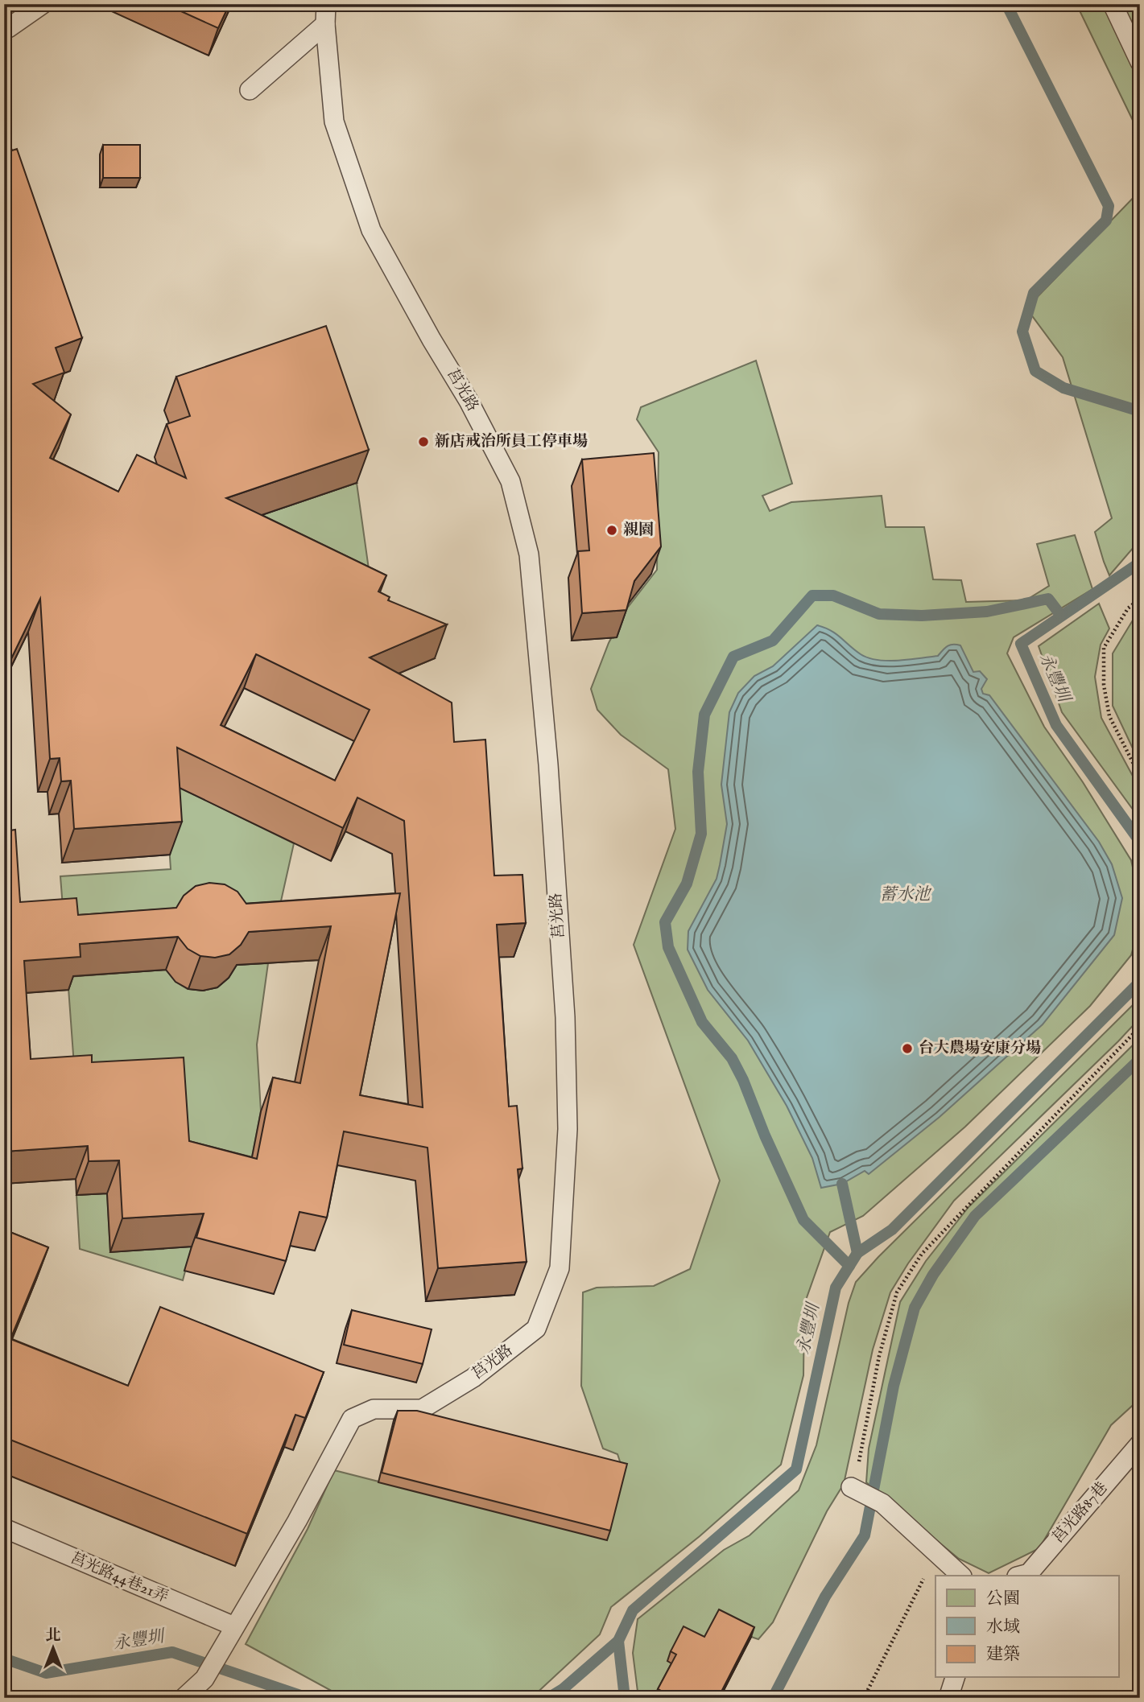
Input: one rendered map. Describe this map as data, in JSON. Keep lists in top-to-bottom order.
{
  "streets": {
    "lane": ["莒光路", "莒光路87巷", "莒光路44巷21弄"]
  },
  "crossings": [
    ["莒光路", "莒光路44巷21弄"]
  ],
  "water": ["永豐圳", "蓄水池"],
  "places": ["新店戒治所員工停車場", "親園", "台大農場安康分場"],
  "legend": ["公園", "水域", "建築"],
  "north": "top"
}
